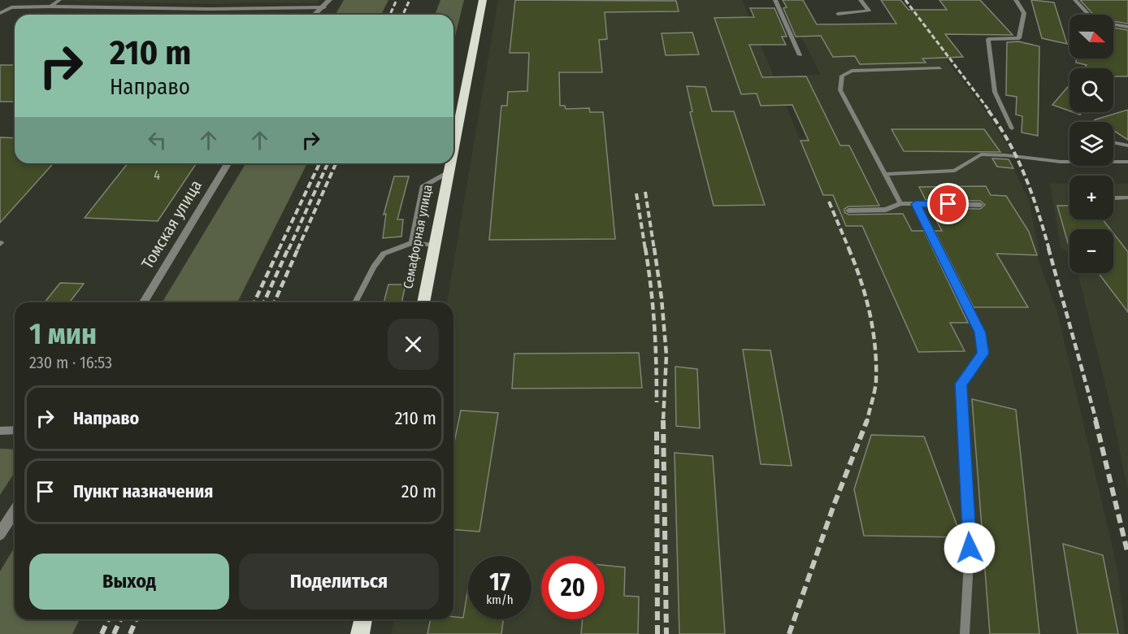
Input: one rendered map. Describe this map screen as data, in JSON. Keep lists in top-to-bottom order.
{
  "streets": {
    "highway": ["Семафорная улица"],
    "street": ["Томская улица"]
  },
  "house_numbers": ["4"],
  "north": "right",
  "page": {
    "map_buttons": ["+", "−"],
    "turn": ["210 m", "Направо"],
    "heading": ["1 мин", "230 m · 16:53"],
    "list": [
      {
        "name": "Направо",
        "value": "210 m"
      },
      {
        "name": "Пункт назначения",
        "value": "20 m"
      }
    ],
    "buttons": ["Выход", "Поделиться"],
    "speed": "17 km/h",
    "limit": "20"
  }
}
